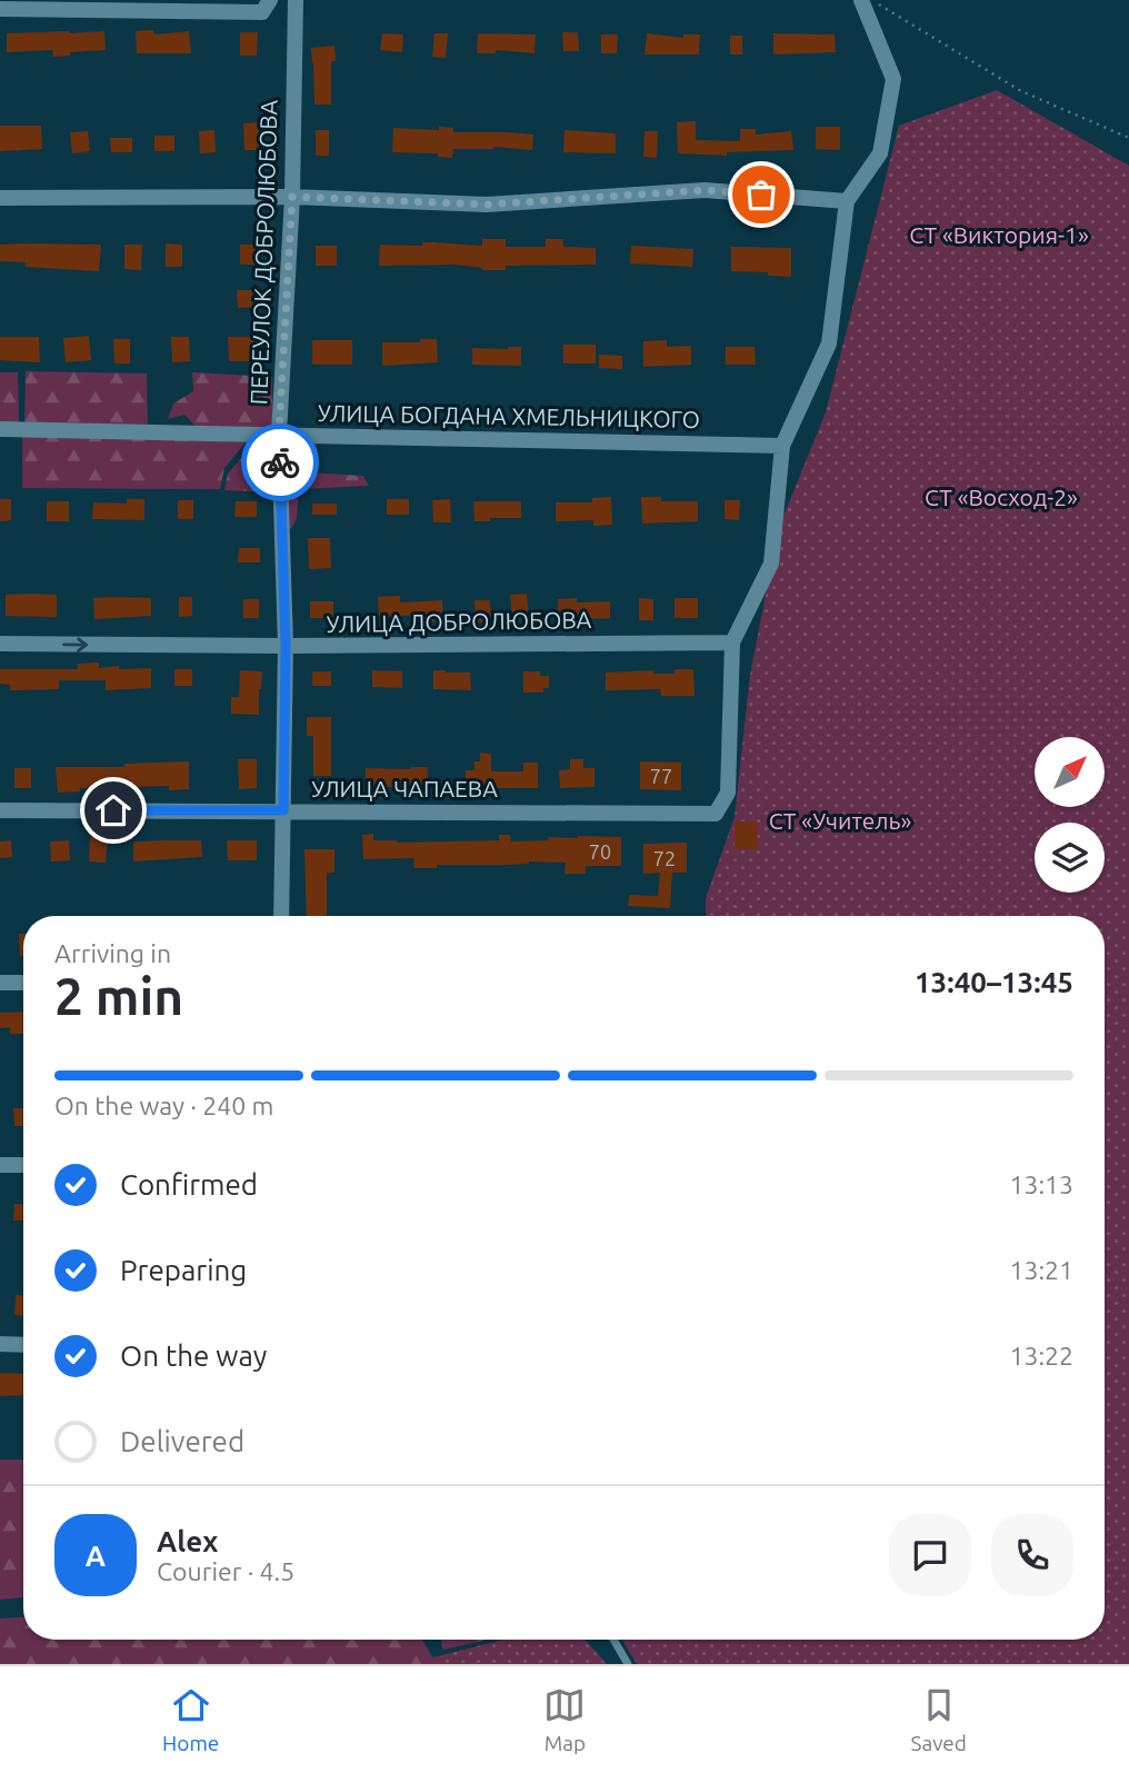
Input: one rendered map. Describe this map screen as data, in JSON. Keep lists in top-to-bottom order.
{
  "streets": {
    "street": [
      "ПЕРЕУЛОК ДОБРОЛЮБОВА",
      "УЛИЦА БОГДАНА ХМЕЛЬНИЦКОГО",
      "УЛИЦА ДОБРОЛЮБОВА",
      "УЛИЦА ЧАПАЕВА"
    ]
  },
  "crossings": [
    ["ПЕРЕУЛОК ДОБРОЛЮБОВА", "УЛИЦА БОГДАНА ХМЕЛЬНИЦКОГО"],
    ["ПЕРЕУЛОК ДОБРОЛЮБОВА", "УЛИЦА ДОБРОЛЮБОВА"],
    ["ПЕРЕУЛОК ДОБРОЛЮБОВА", "УЛИЦА ЧАПАЕВА"],
    ["УЛИЦА ДОБРОЛЮБОВА", "УЛИЦА ЧАПАЕВА"]
  ],
  "one_way": ["УЛИЦА ДОБРОЛЮБОВА"],
  "parks": ["СТ «Виктория-1»", "СТ «Восход-2»", "СТ «Учитель»"],
  "house_numbers": ["77", "70", "72"],
  "north": "top right",
  "page": {
    "heading": ["2 min", "Arriving in", "13:40–13:45"],
    "panel": ["Alex", "Courier · 4.5"],
    "bar": "On the way · 240 m",
    "list": [
      ["Confirmed", "13:13"],
      ["Preparing", "13:21"],
      ["On the way", "13:22"],
      "Delivered"
    ],
    "round": "A",
    "tabs": ["Home", "Map", "Saved"]
  }
}
